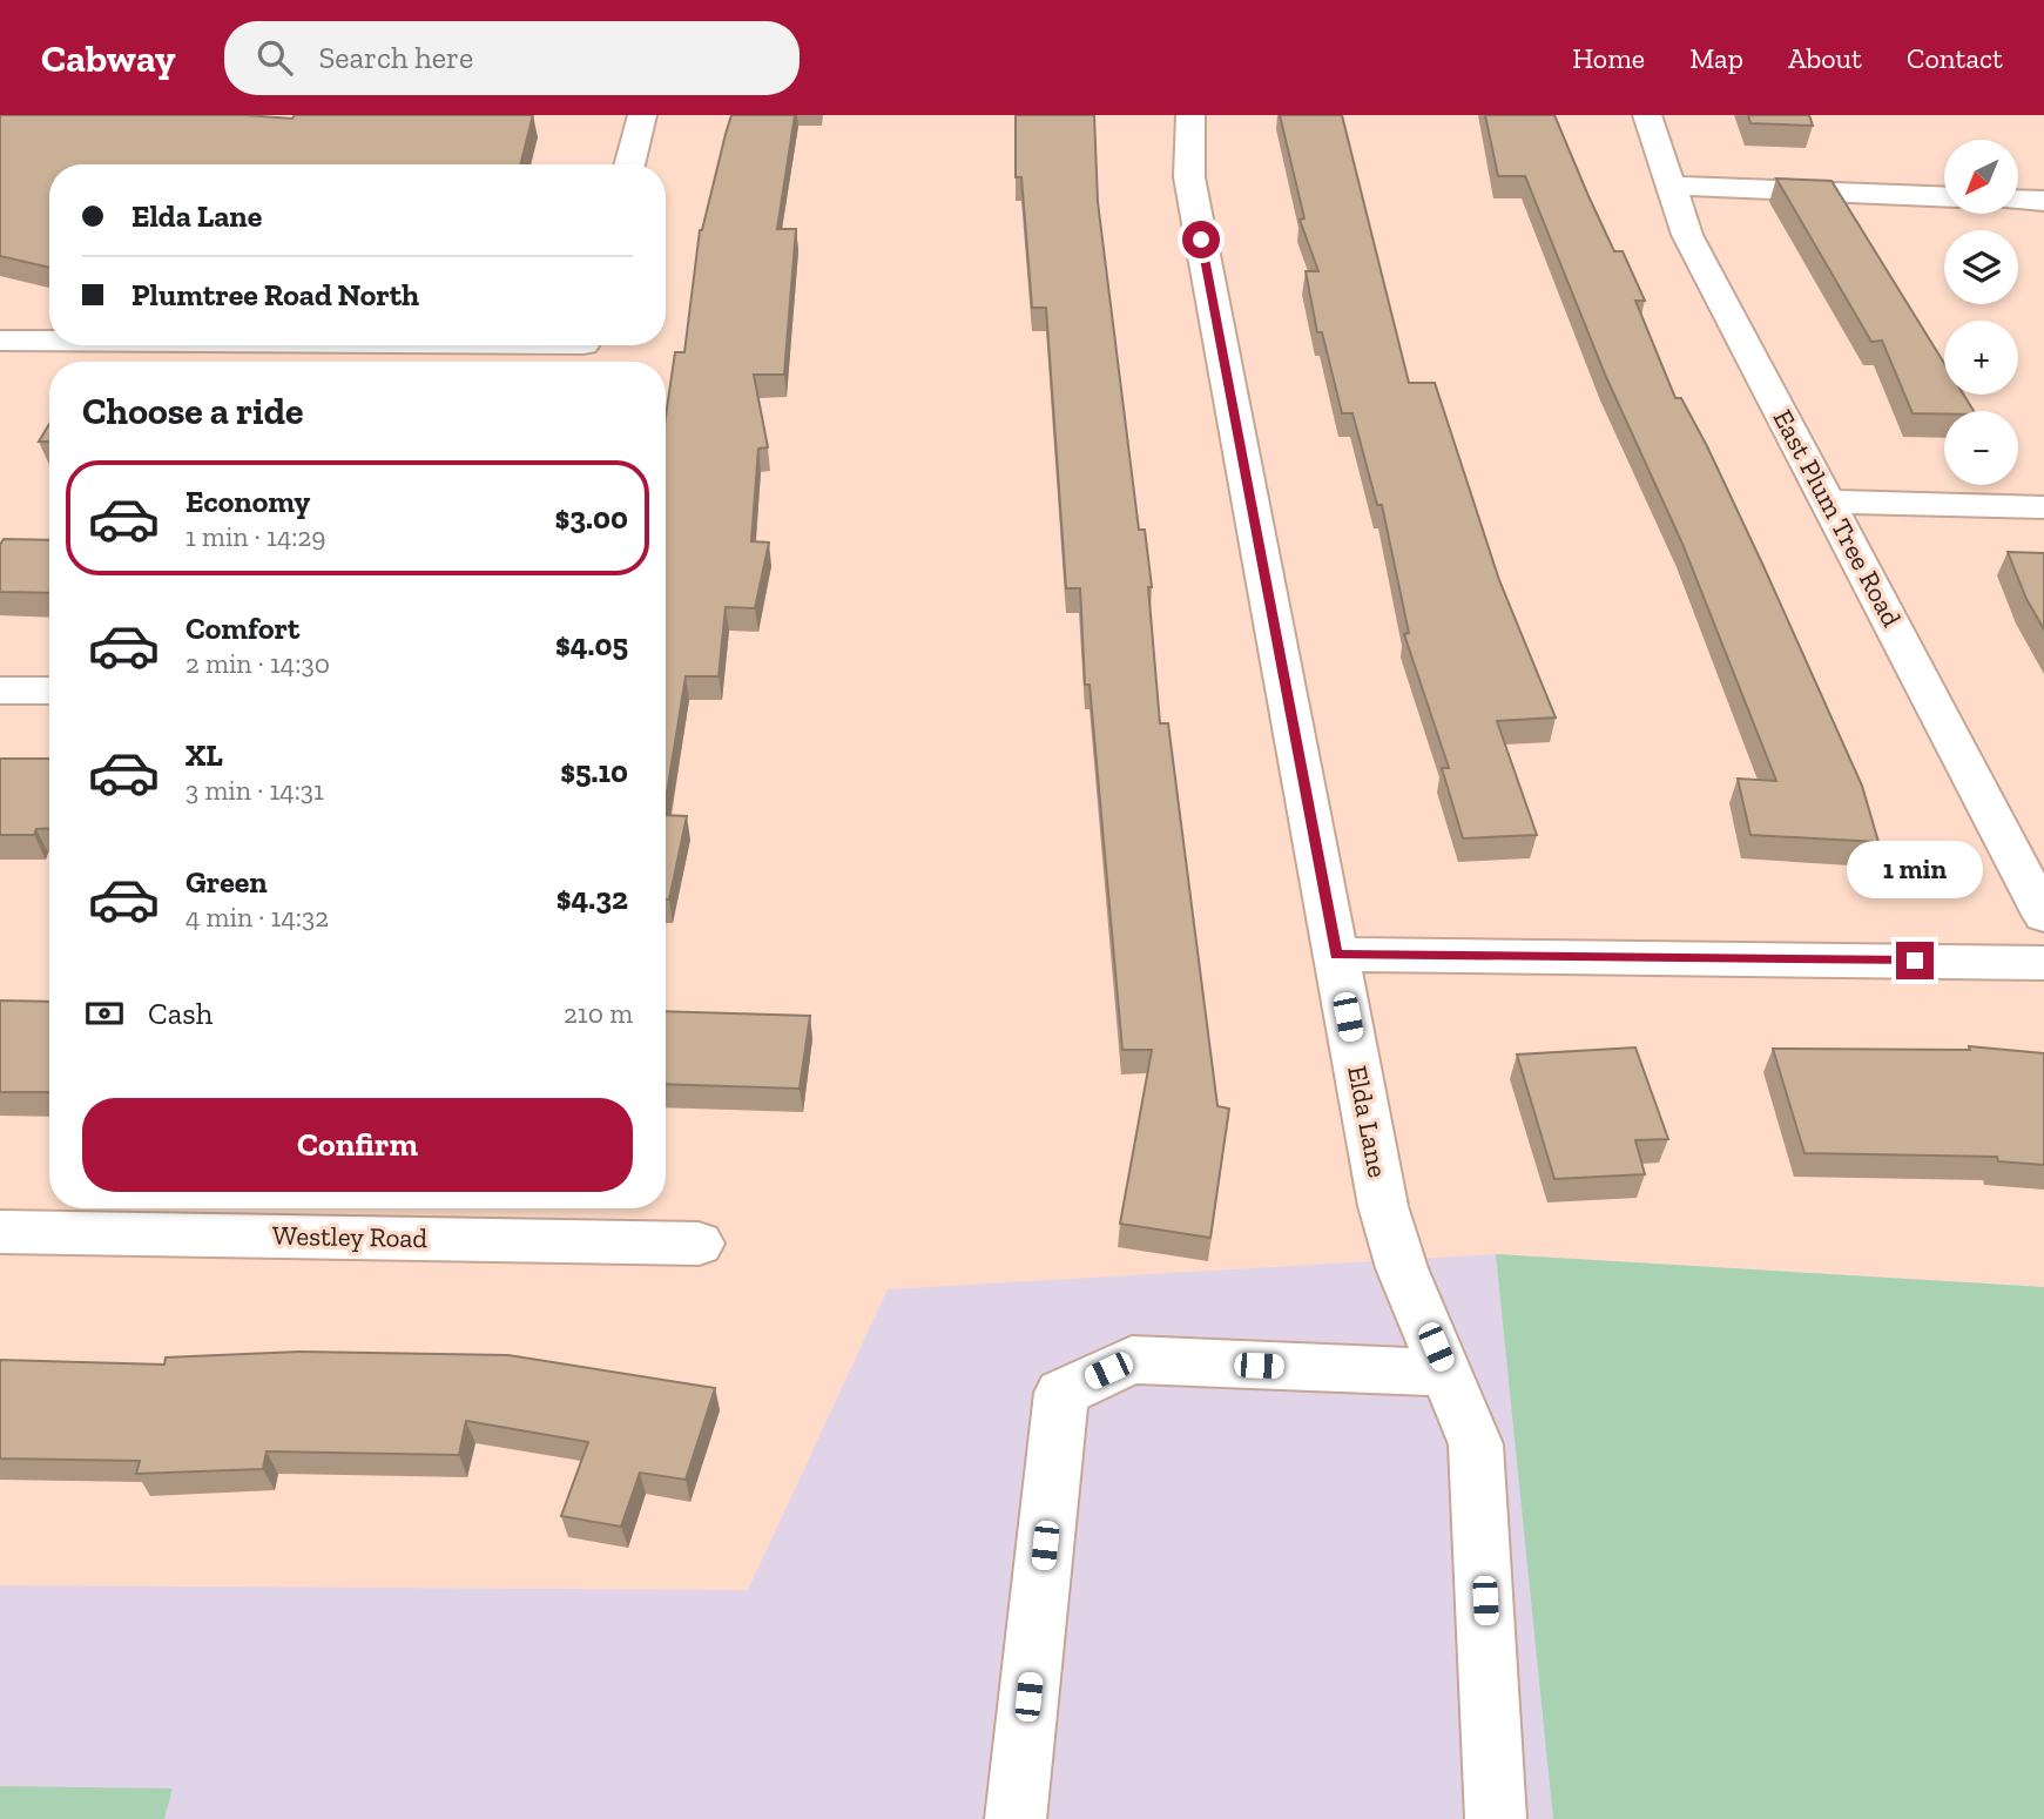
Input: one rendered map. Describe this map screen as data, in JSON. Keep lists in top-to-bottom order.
{
  "streets": {
    "street": ["East Plum Tree Road", "Elda Lane", "Westley Road"]
  },
  "north": "bottom left",
  "page": {
    "header": "Cabway",
    "search": "Search here",
    "nav": [
      "Home",
      "Map",
      "About",
      "Contact"
    ],
    "map_buttons": ["+", "−"],
    "banner": ["Elda Lane", "Plumtree Road North"],
    "heading": "Choose a ride",
    "list": [
      {
        "name": "Economy",
        "note": "1 min · 14:29",
        "value": "$3.00"
      },
      {
        "name": "Comfort",
        "note": "2 min · 14:30",
        "value": "$4.05"
      },
      {
        "name": "XL",
        "note": "3 min · 14:31",
        "value": "$5.10"
      },
      {
        "name": "Green",
        "note": "4 min · 14:32",
        "value": "$4.32"
      }
    ],
    "bubble": "1 min",
    "pay": ["Cash", "210 m"],
    "buttons": "Confirm"
  }
}
